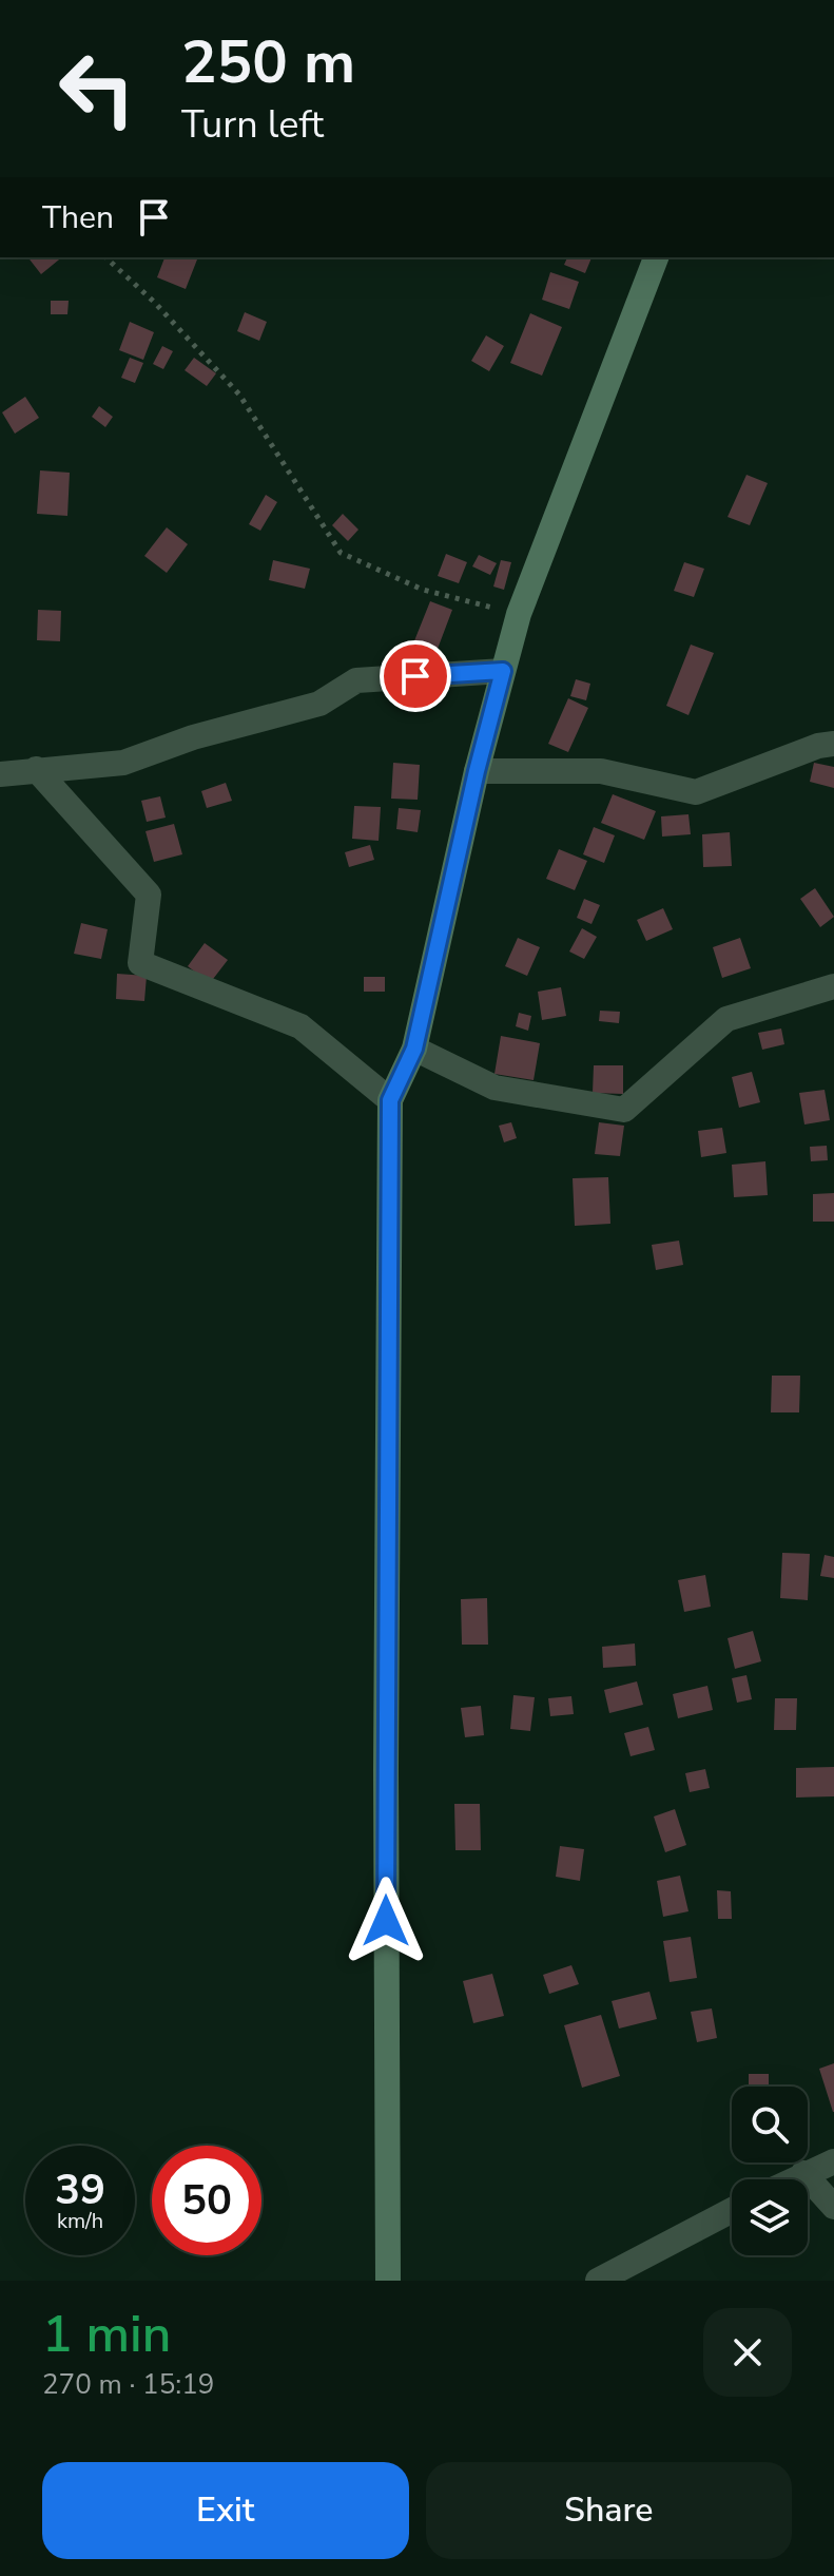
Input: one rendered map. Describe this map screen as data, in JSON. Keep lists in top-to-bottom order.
{
  "page": {
    "turn": ["250 m", "Turn left"],
    "then": "Then",
    "speed": "39 km/h",
    "limit": "50",
    "heading": ["1 min", "270 m · 15:19"],
    "buttons": ["Exit", "Share"]
  }
}
